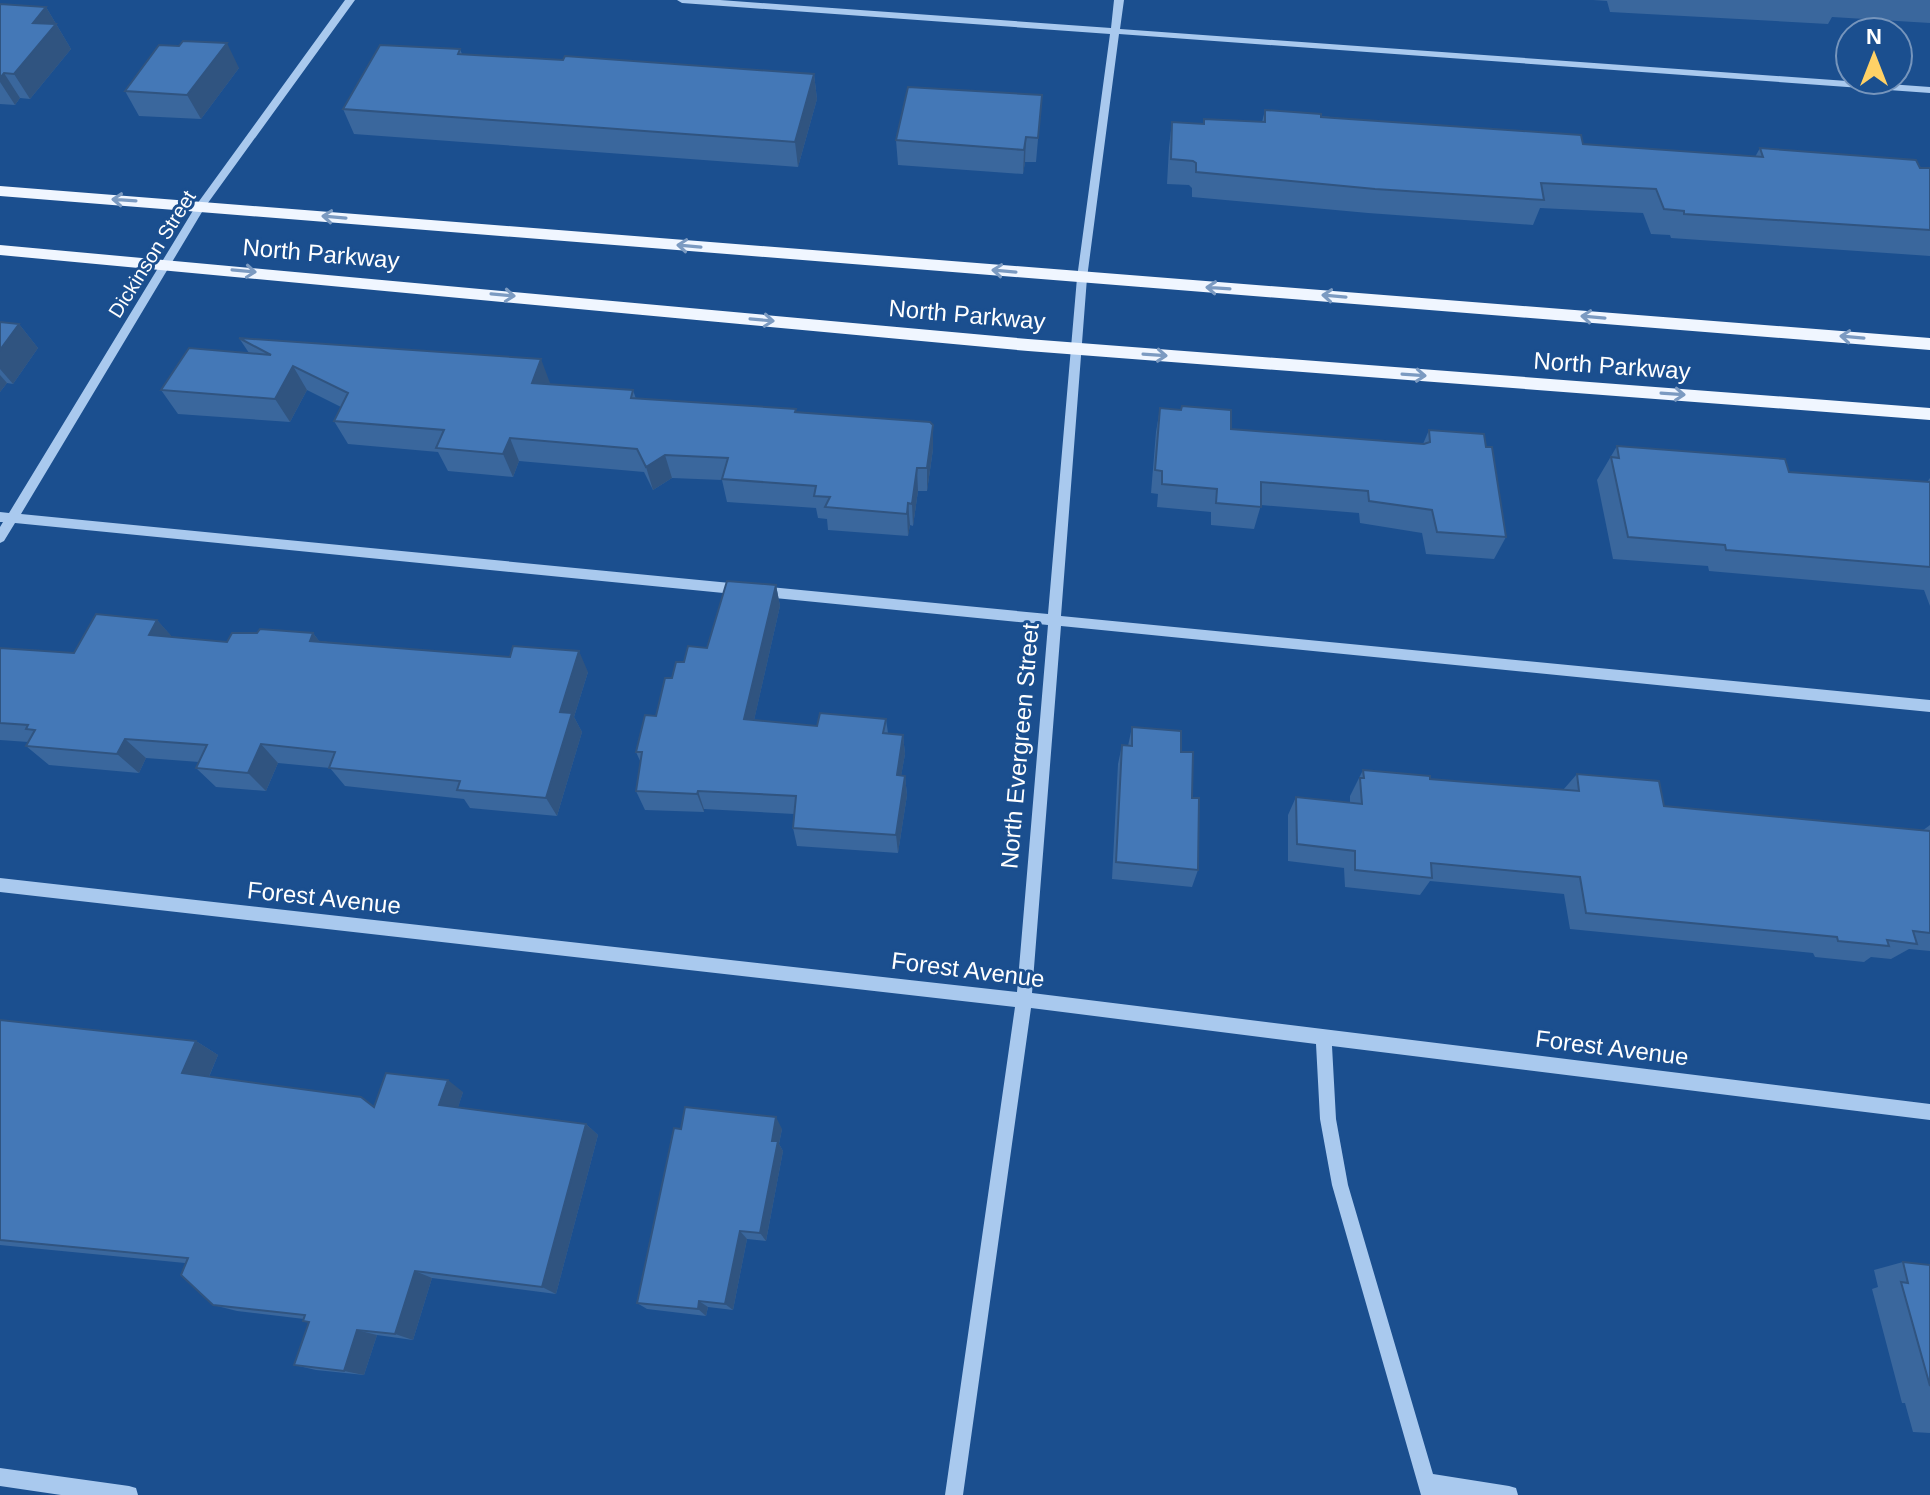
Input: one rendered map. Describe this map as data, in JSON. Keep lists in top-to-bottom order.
{
  "streets": {
    "main road": ["North Parkway"],
    "street": ["Dickinson Street", "North Evergreen Street", "Forest Avenue"]
  },
  "crossings": [
    ["Dickinson Street", "North Parkway"],
    ["North Parkway", "North Evergreen Street"],
    ["North Evergreen Street", "Forest Avenue"]
  ],
  "north": "top"
}
